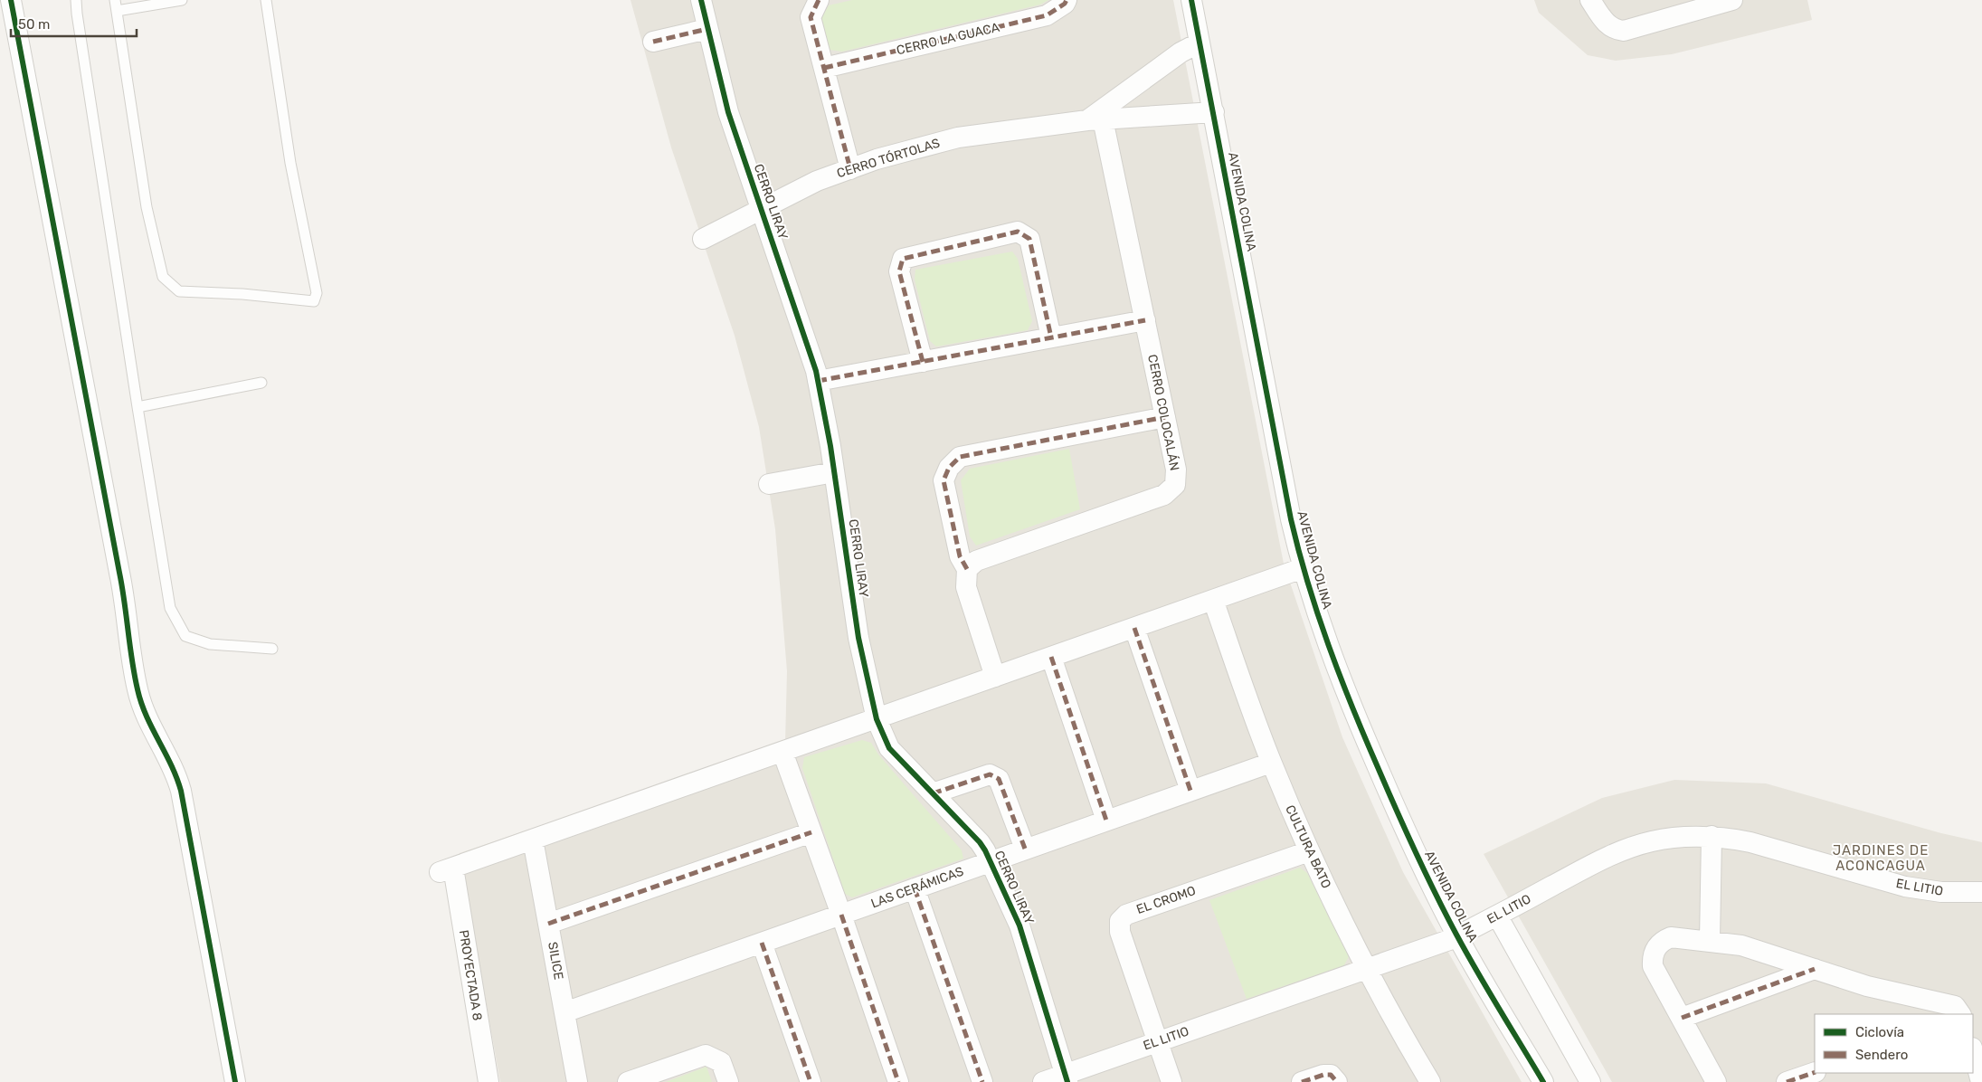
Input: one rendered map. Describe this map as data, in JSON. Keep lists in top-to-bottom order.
{
  "streets": {
    "street": [
      "CERRO LA GUACA",
      "CERRO TÓRTOLAS",
      "CERRO LIRAY",
      "AVENIDA COLINA",
      "CERRO COLOCALÁN",
      "CULTURA BATO",
      "LAS CERÁMICAS",
      "EL LITIO",
      "EL CROMO",
      "SILICE",
      "PROYECTADA 8"
    ]
  },
  "crossings": [
    ["CERRO TÓRTOLAS", "CERRO LIRAY"],
    ["CERRO TÓRTOLAS", "AVENIDA COLINA"],
    ["CERRO TÓRTOLAS", "CERRO COLOCALÁN"],
    ["CERRO LIRAY", "LAS CERÁMICAS"],
    ["CERRO LIRAY", "EL LITIO"],
    ["AVENIDA COLINA", "EL LITIO"],
    ["CULTURA BATO", "LAS CERÁMICAS"],
    ["CULTURA BATO", "EL LITIO"],
    ["CULTURA BATO", "EL CROMO"],
    ["LAS CERÁMICAS", "SILICE"],
    ["EL LITIO", "EL CROMO"],
    ["SILICE", "PROYECTADA 8"]
  ],
  "districts": ["JARDINES DE ACONCAGUA"],
  "legend": ["Ciclovía", "Sendero"],
  "scale_bar": "50 m"
}
